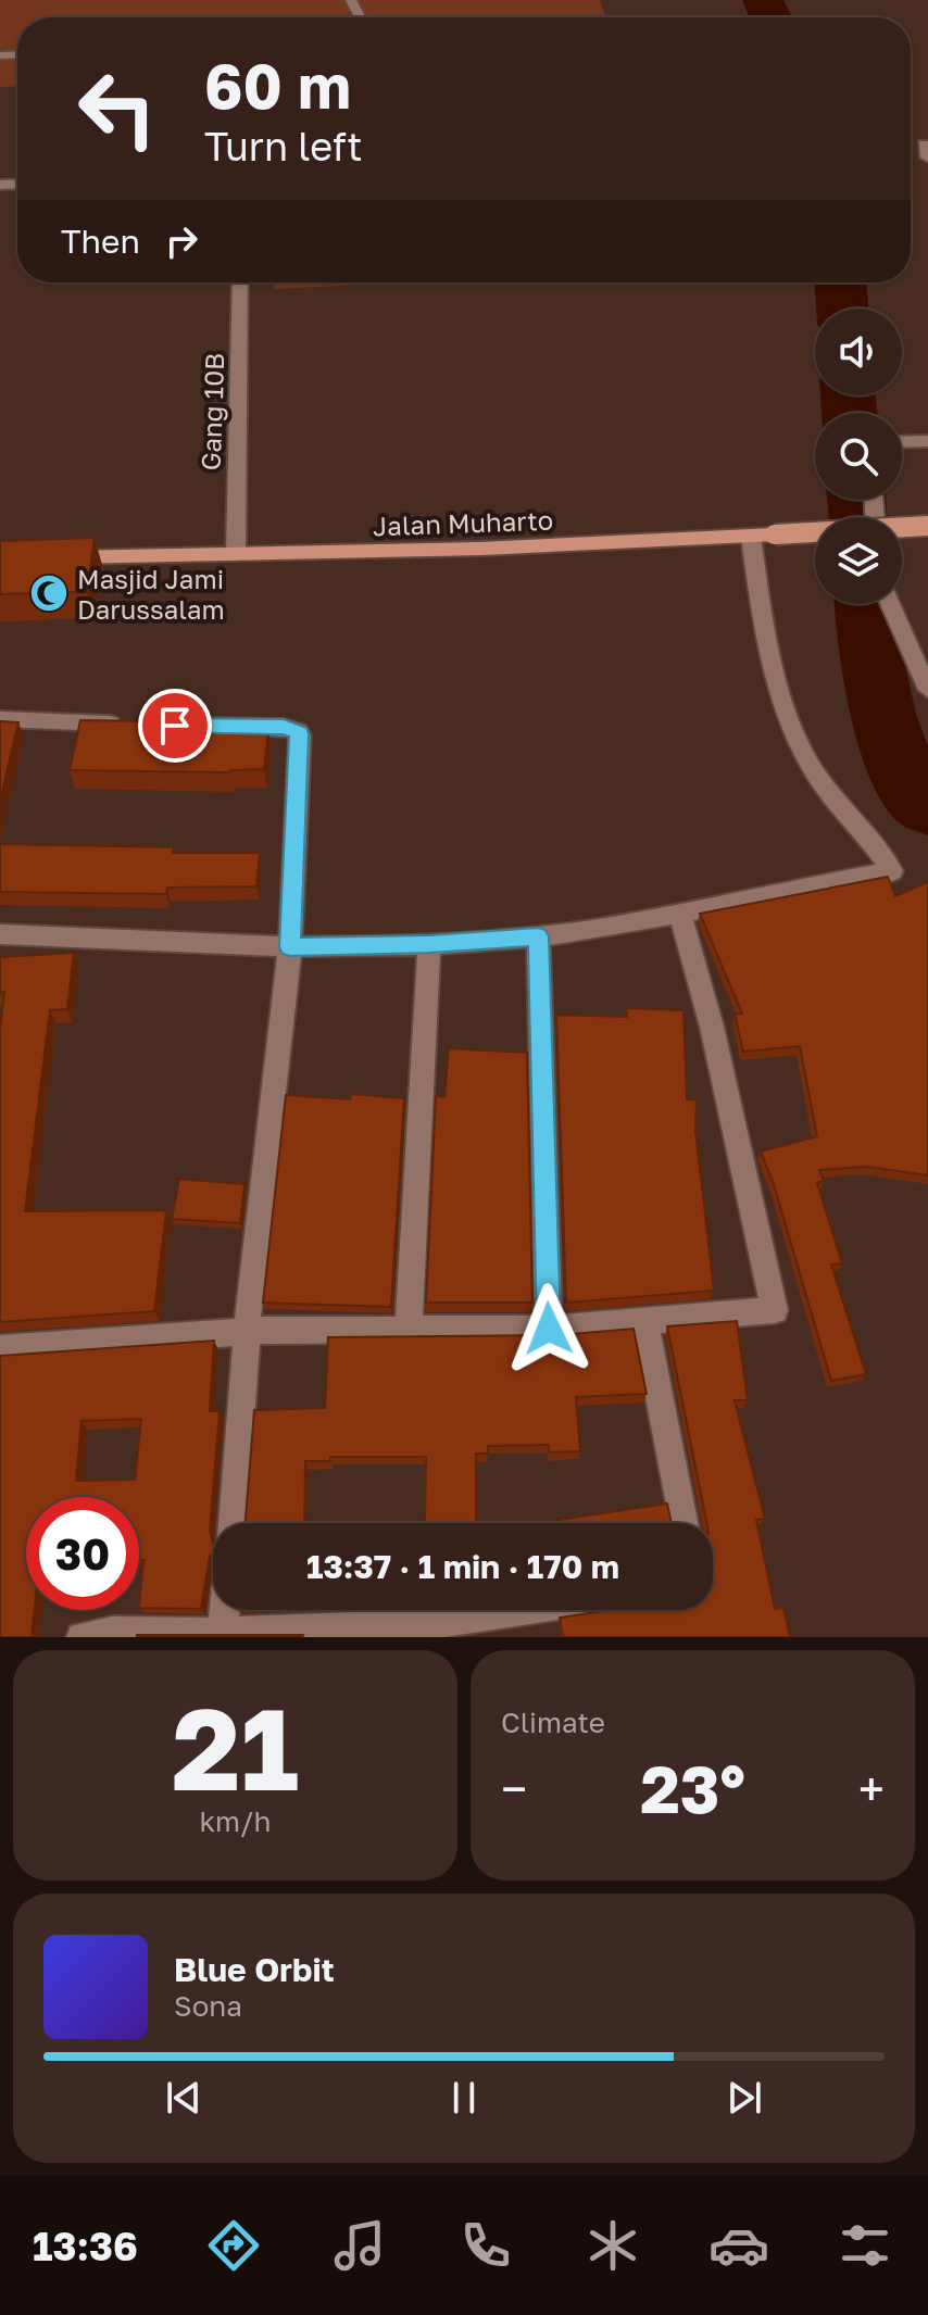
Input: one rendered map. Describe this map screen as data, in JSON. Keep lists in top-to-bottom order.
{
  "streets": {
    "main road": ["Jalan Muharto"],
    "street": ["Gang 10B"]
  },
  "crossings": [
    ["Gang 10B", "Jalan Muharto"]
  ],
  "places": {
    "mosque": ["Masjid Jami Darussalam"]
  },
  "page": {
    "turn": ["60 m", "Turn left"],
    "then": "Then",
    "limit": "30",
    "trip": "13:37 · 1 min · 170 m",
    "tile": [
      ["21", "km/h"],
      "Climate"
    ],
    "heat": ["−", "23°", "+"],
    "song": ["Blue Orbit", "Sona"],
    "tabs": "13:36"
  }
}
